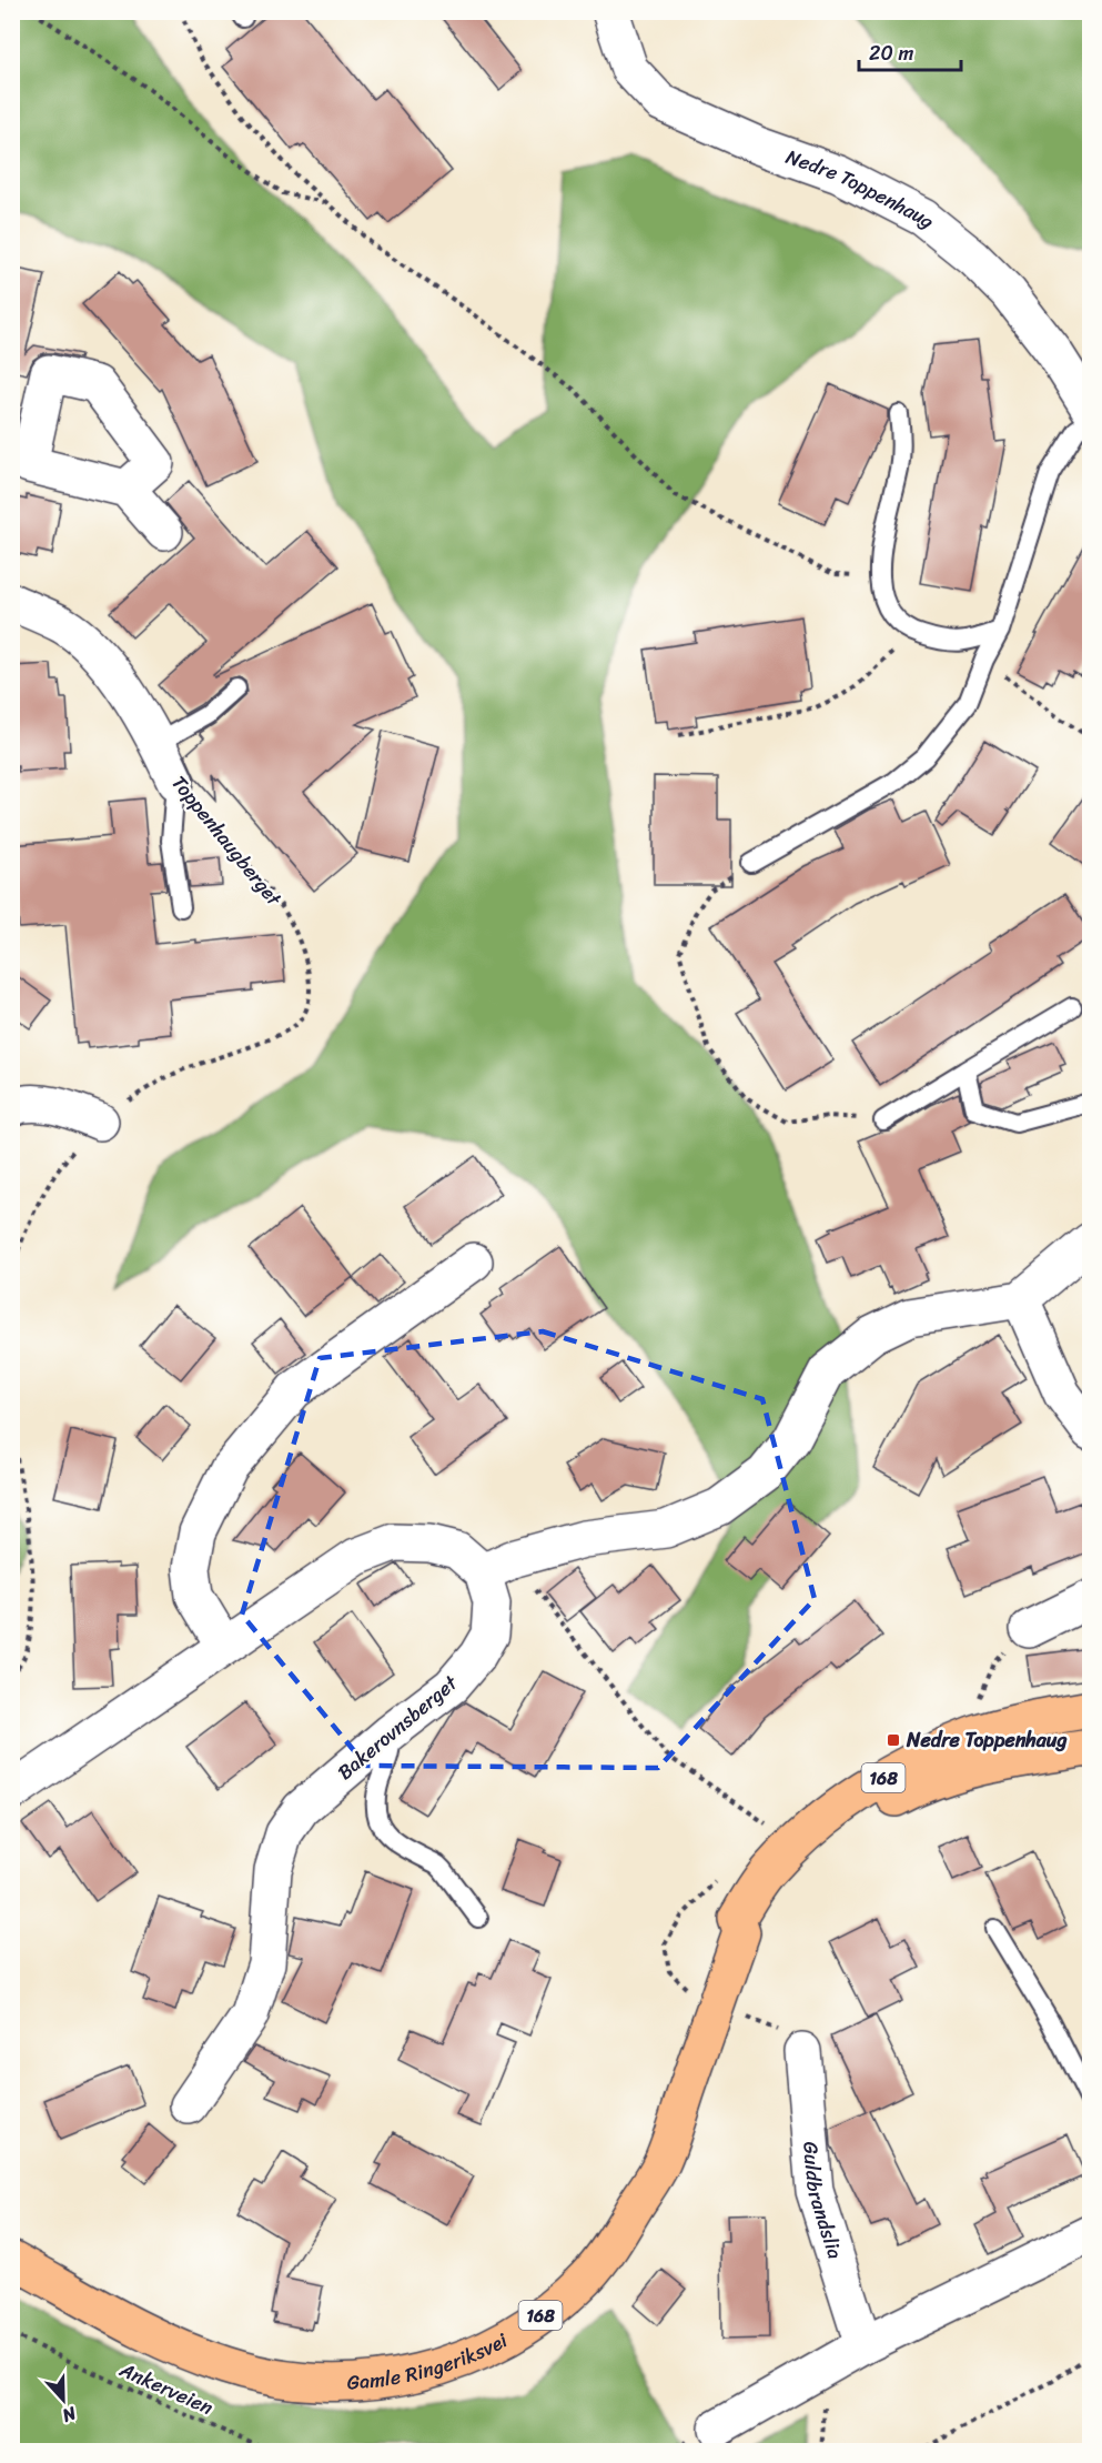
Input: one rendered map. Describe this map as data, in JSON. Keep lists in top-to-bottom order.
{
  "streets": {
    "main road": ["168", "Gamle Ringeriksvei"],
    "street": [
      "Nedre Toppenhaug",
      "Toppenhaugberget",
      "Bakerovnsberget",
      "Guldbrandslia"
    ],
    "path": ["Ankerveien"]
  },
  "crossings": [
    ["168", "Gamle Ringeriksvei"]
  ],
  "places": {
    "transit": ["Nedre Toppenhaug"]
  },
  "scale_bar": "20 m",
  "north": "bottom"
}
